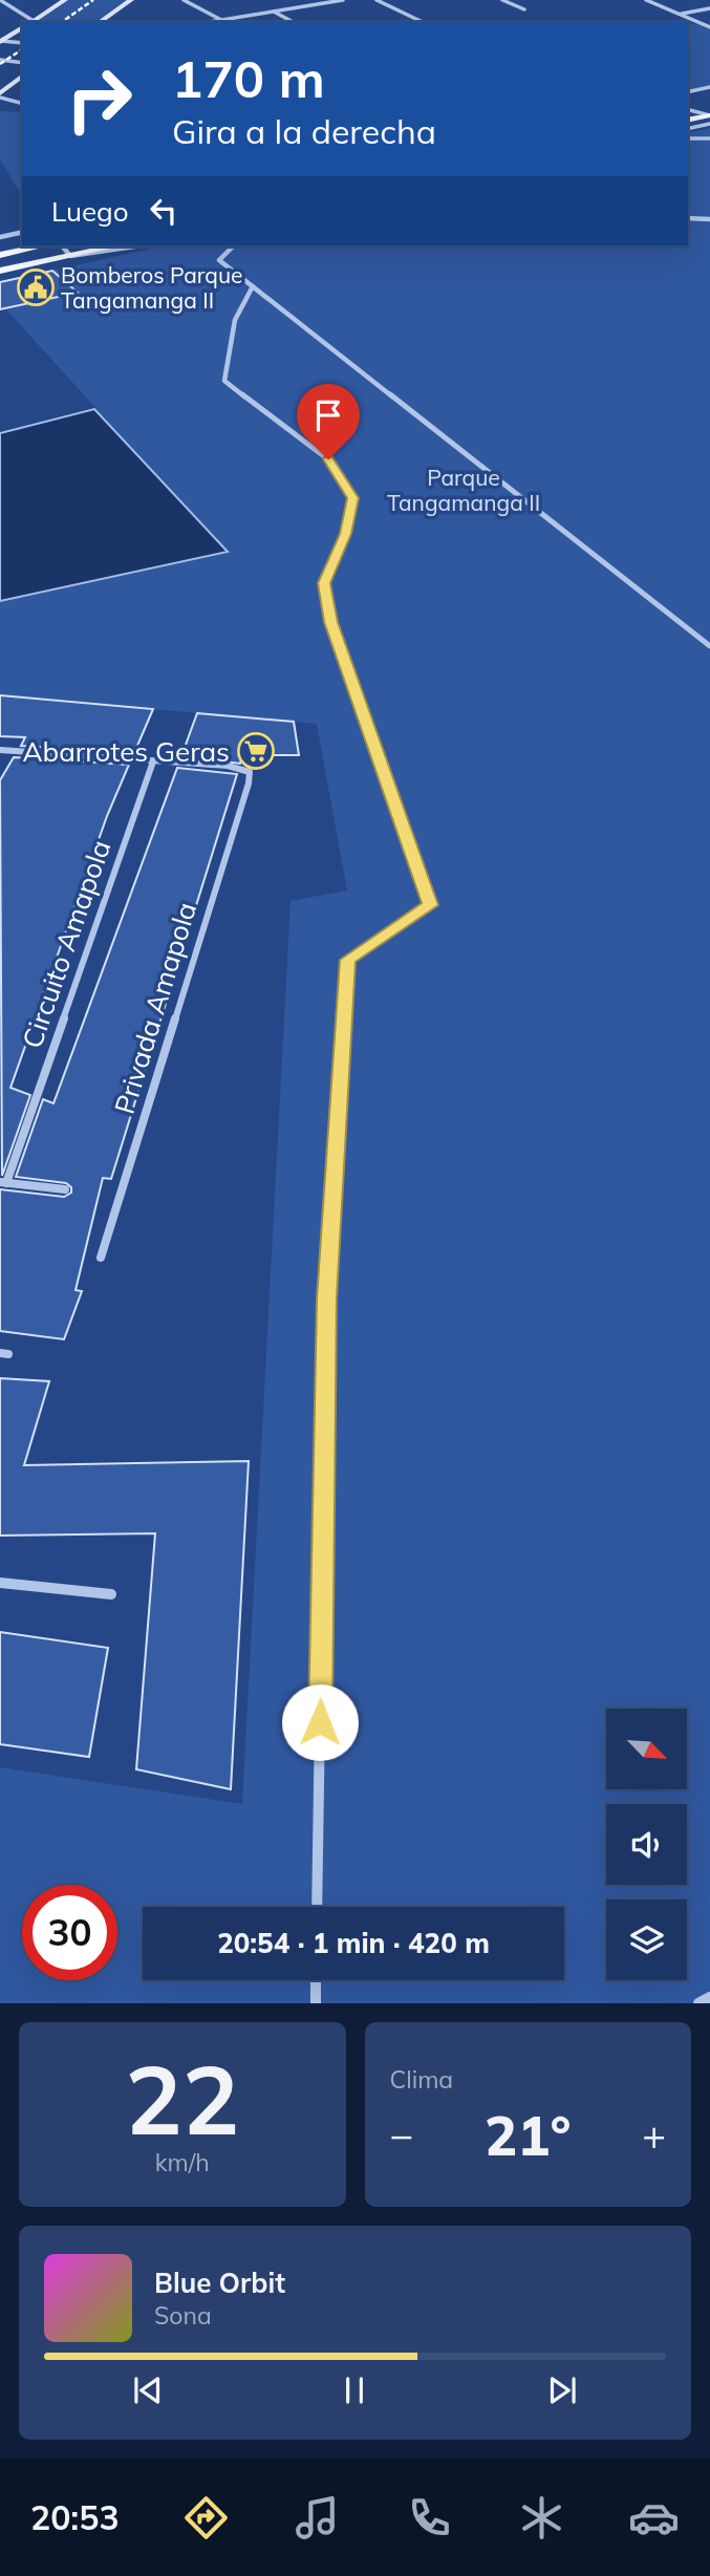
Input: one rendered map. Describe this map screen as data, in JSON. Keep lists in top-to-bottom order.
{
  "streets": {
    "street": ["Circuito Amapola", "Privada Amapola"]
  },
  "crossings": [
    ["Circuito Amapola", "Privada Amapola"]
  ],
  "parks": ["Parque Tangamanga II"],
  "places": {
    "public building": ["Bomberos Parque Tangamanga II"],
    "supermarket": ["Abarrotes Geras"]
  },
  "north": "bottom right",
  "page": {
    "turn": ["170 m", "Gira a la derecha"],
    "then": "Luego",
    "limit": "30",
    "trip": "20:54 · 1 min · 420 m",
    "tile": [
      ["22", "km/h"],
      "Clima"
    ],
    "heat": ["−", "21°", "+"],
    "song": ["Blue Orbit", "Sona"],
    "tabs": "20:53"
  }
}
